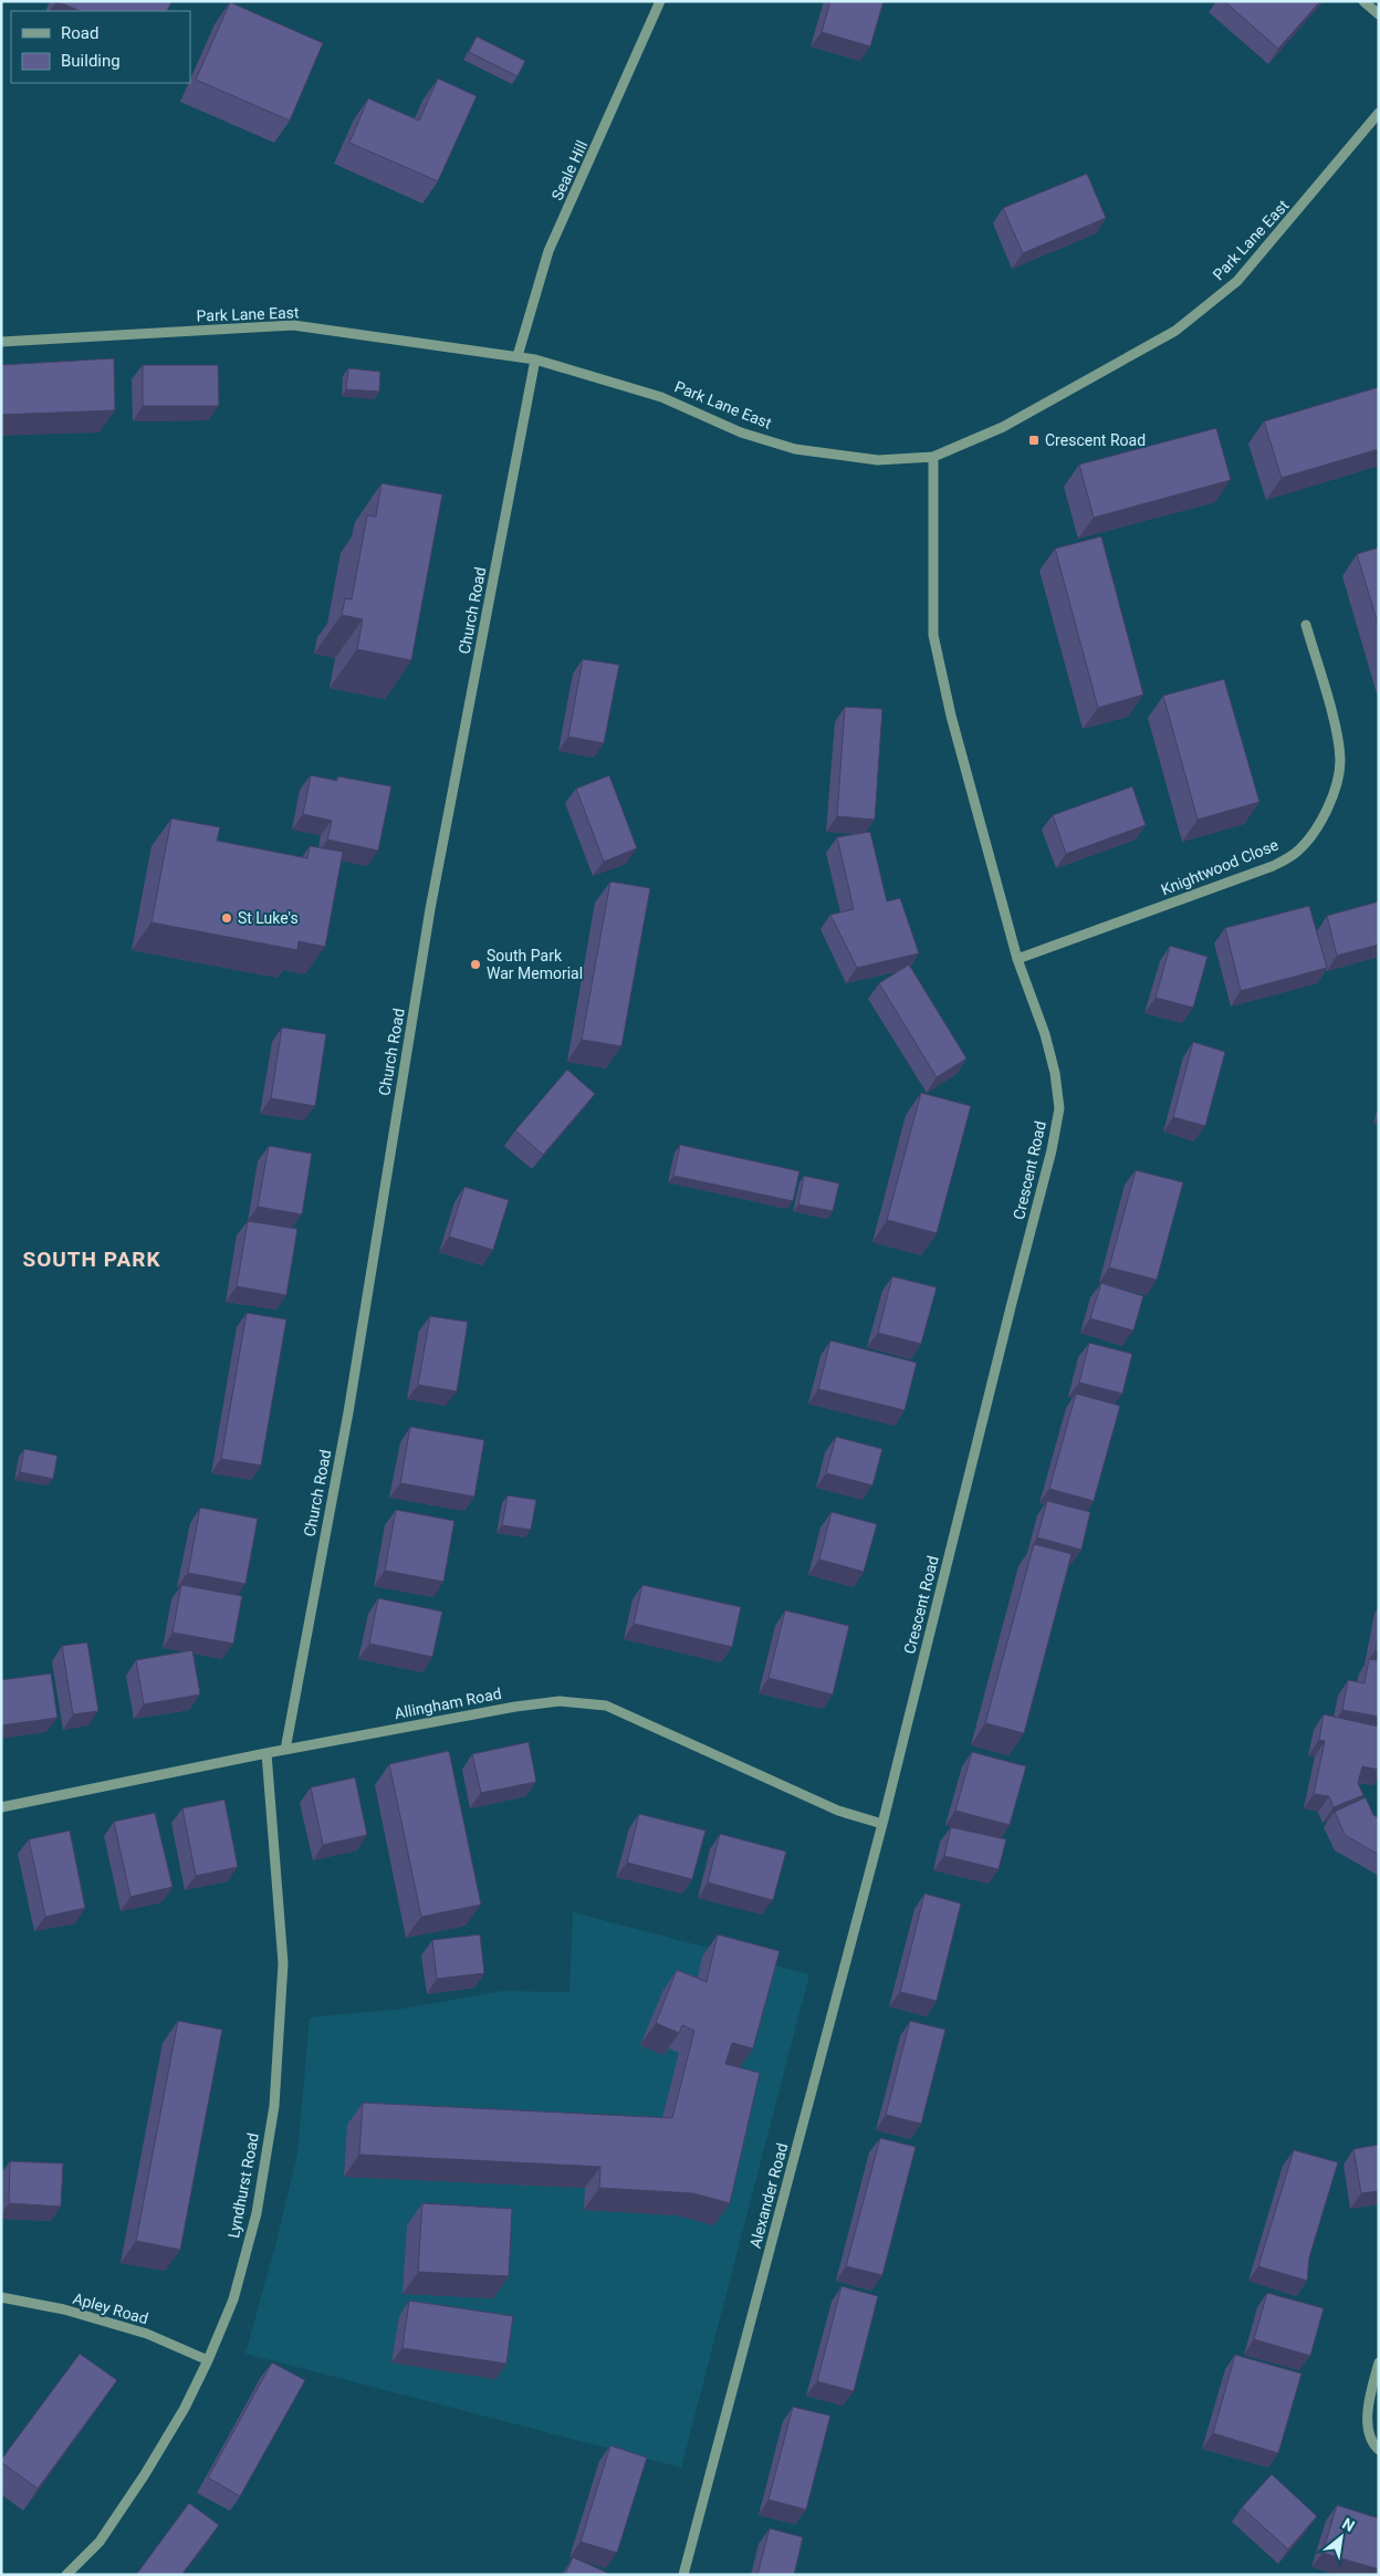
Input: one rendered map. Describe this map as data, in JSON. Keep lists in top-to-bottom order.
{
  "streets": {
    "street": [
      "Seale Hill",
      "Park Lane East",
      "Church Road",
      "Knightwood Close",
      "Crescent Road",
      "Allingham Road",
      "Lyndhurst Road",
      "Alexander Road",
      "Apley Road"
    ]
  },
  "crossings": [
    ["Seale Hill", "Park Lane East"],
    ["Park Lane East", "Church Road"],
    ["Park Lane East", "Crescent Road"],
    ["Church Road", "Allingham Road"],
    ["Knightwood Close", "Crescent Road"],
    ["Crescent Road", "Allingham Road"],
    ["Crescent Road", "Alexander Road"],
    ["Allingham Road", "Lyndhurst Road"],
    ["Allingham Road", "Alexander Road"],
    ["Lyndhurst Road", "Apley Road"]
  ],
  "districts": ["SOUTH PARK"],
  "places": {
    "transit": ["Crescent Road"],
    "other": ["St Luke's", "South Park War Memorial"]
  },
  "legend": ["Road", "Building"],
  "north": "top right"
}
